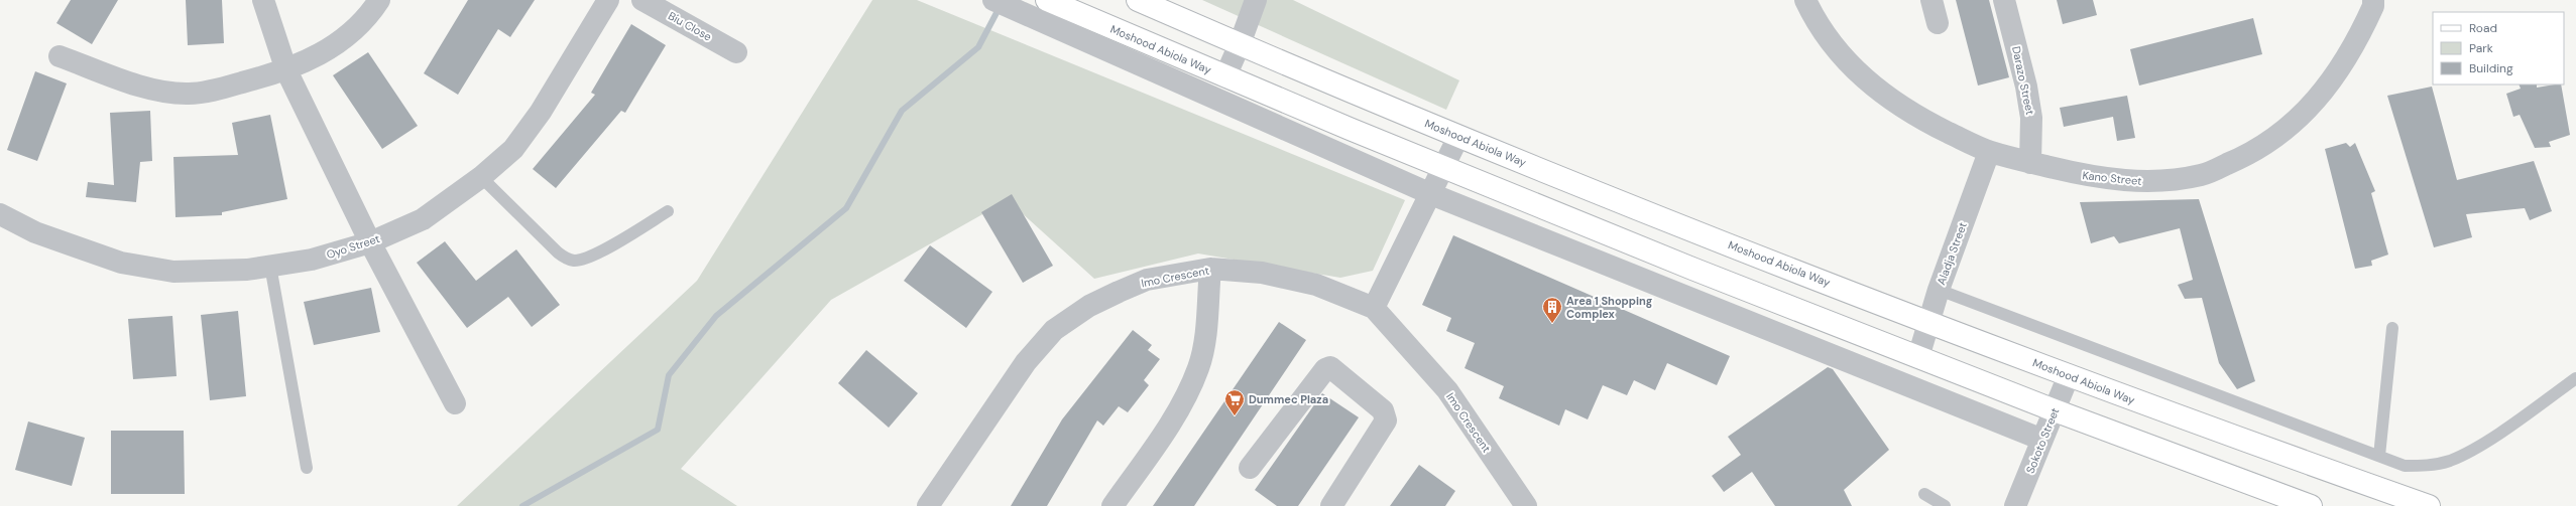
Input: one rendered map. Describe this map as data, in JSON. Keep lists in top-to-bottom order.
{
  "streets": {
    "main road": ["Moshood Abiola Way"],
    "street": [
      "Biu Close",
      "Darazo Street",
      "Kano Street",
      "Oyo Street",
      "Aladja Street",
      "Imo Crescent",
      "Sokoto Street"
    ]
  },
  "crossings": [
    ["Moshood Abiola Way", "Aladja Street"],
    ["Moshood Abiola Way", "Sokoto Street"],
    ["Darazo Street", "Kano Street"],
    ["Kano Street", "Aladja Street"]
  ],
  "places": {
    "building": ["Area 1 Shopping Complex"],
    "supermarket": ["Dummec Plaza"]
  },
  "legend": ["Road", "Park", "Building"]
}
